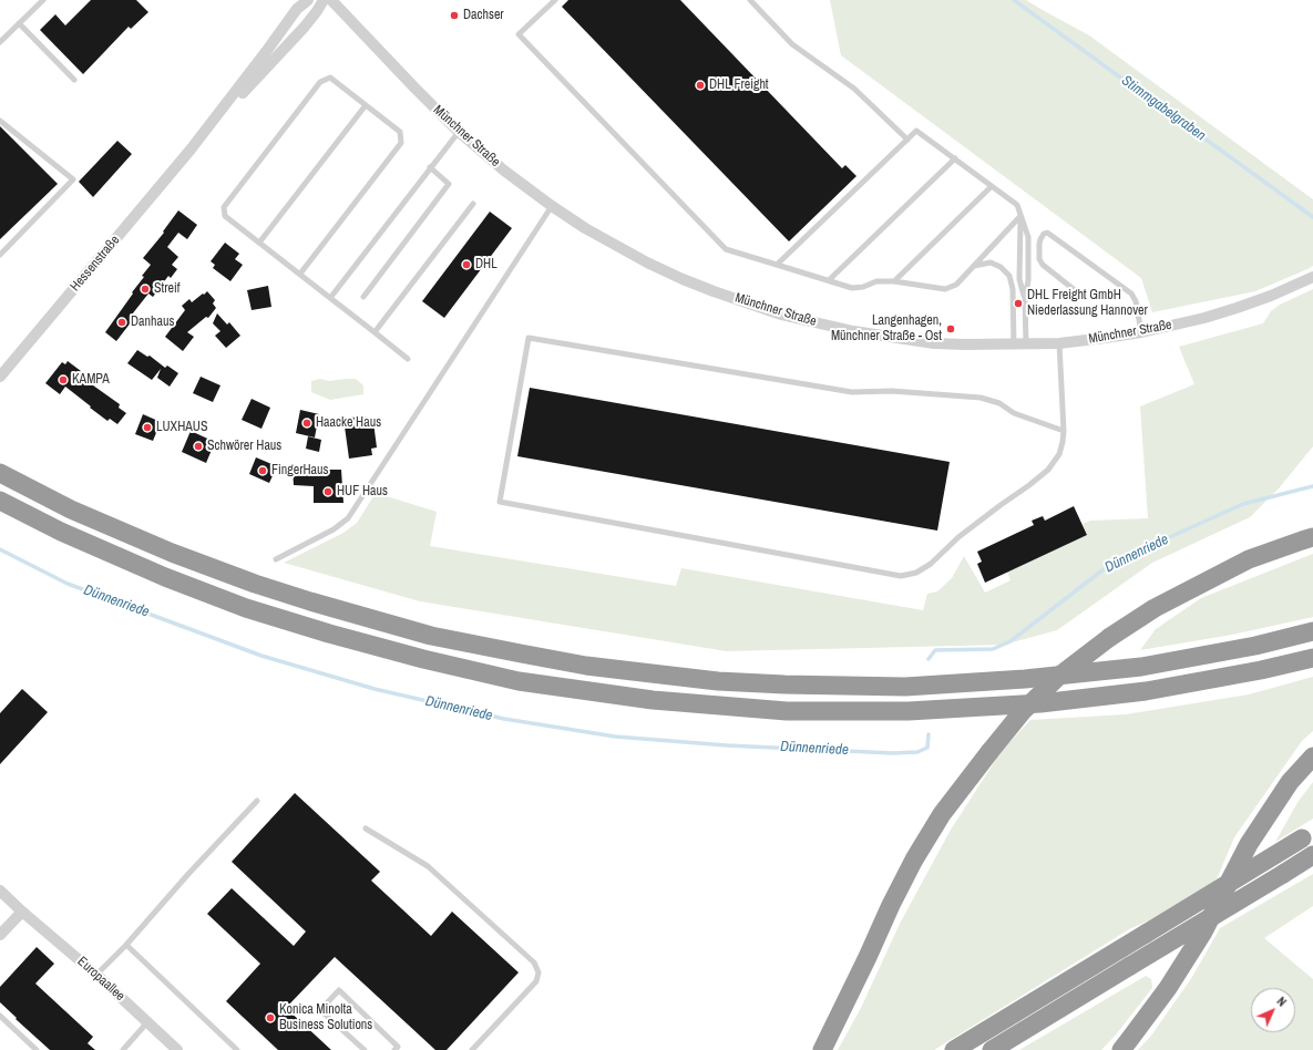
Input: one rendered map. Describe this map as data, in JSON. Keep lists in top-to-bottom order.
{
  "streets": {
    "street": ["Münchner Straße", "Hessenstraße", "Europaallee"]
  },
  "water": ["Stimmgabelgraben", "Dünnenriede"],
  "places": [
    "Dachser",
    "DHL Freight",
    "DHL",
    "Streif",
    "DHL Freight GmbH Niederlassung Hannover",
    "Danhaus",
    "Langenhagen, Münchner Straße - Ost",
    "KAMPA",
    "Haacke Haus",
    "LUXHAUS",
    "Schwörer Haus",
    "FingerHaus",
    "HUF Haus",
    "Konica Minolta Business Solutions"
  ],
  "north": "top right"
}
